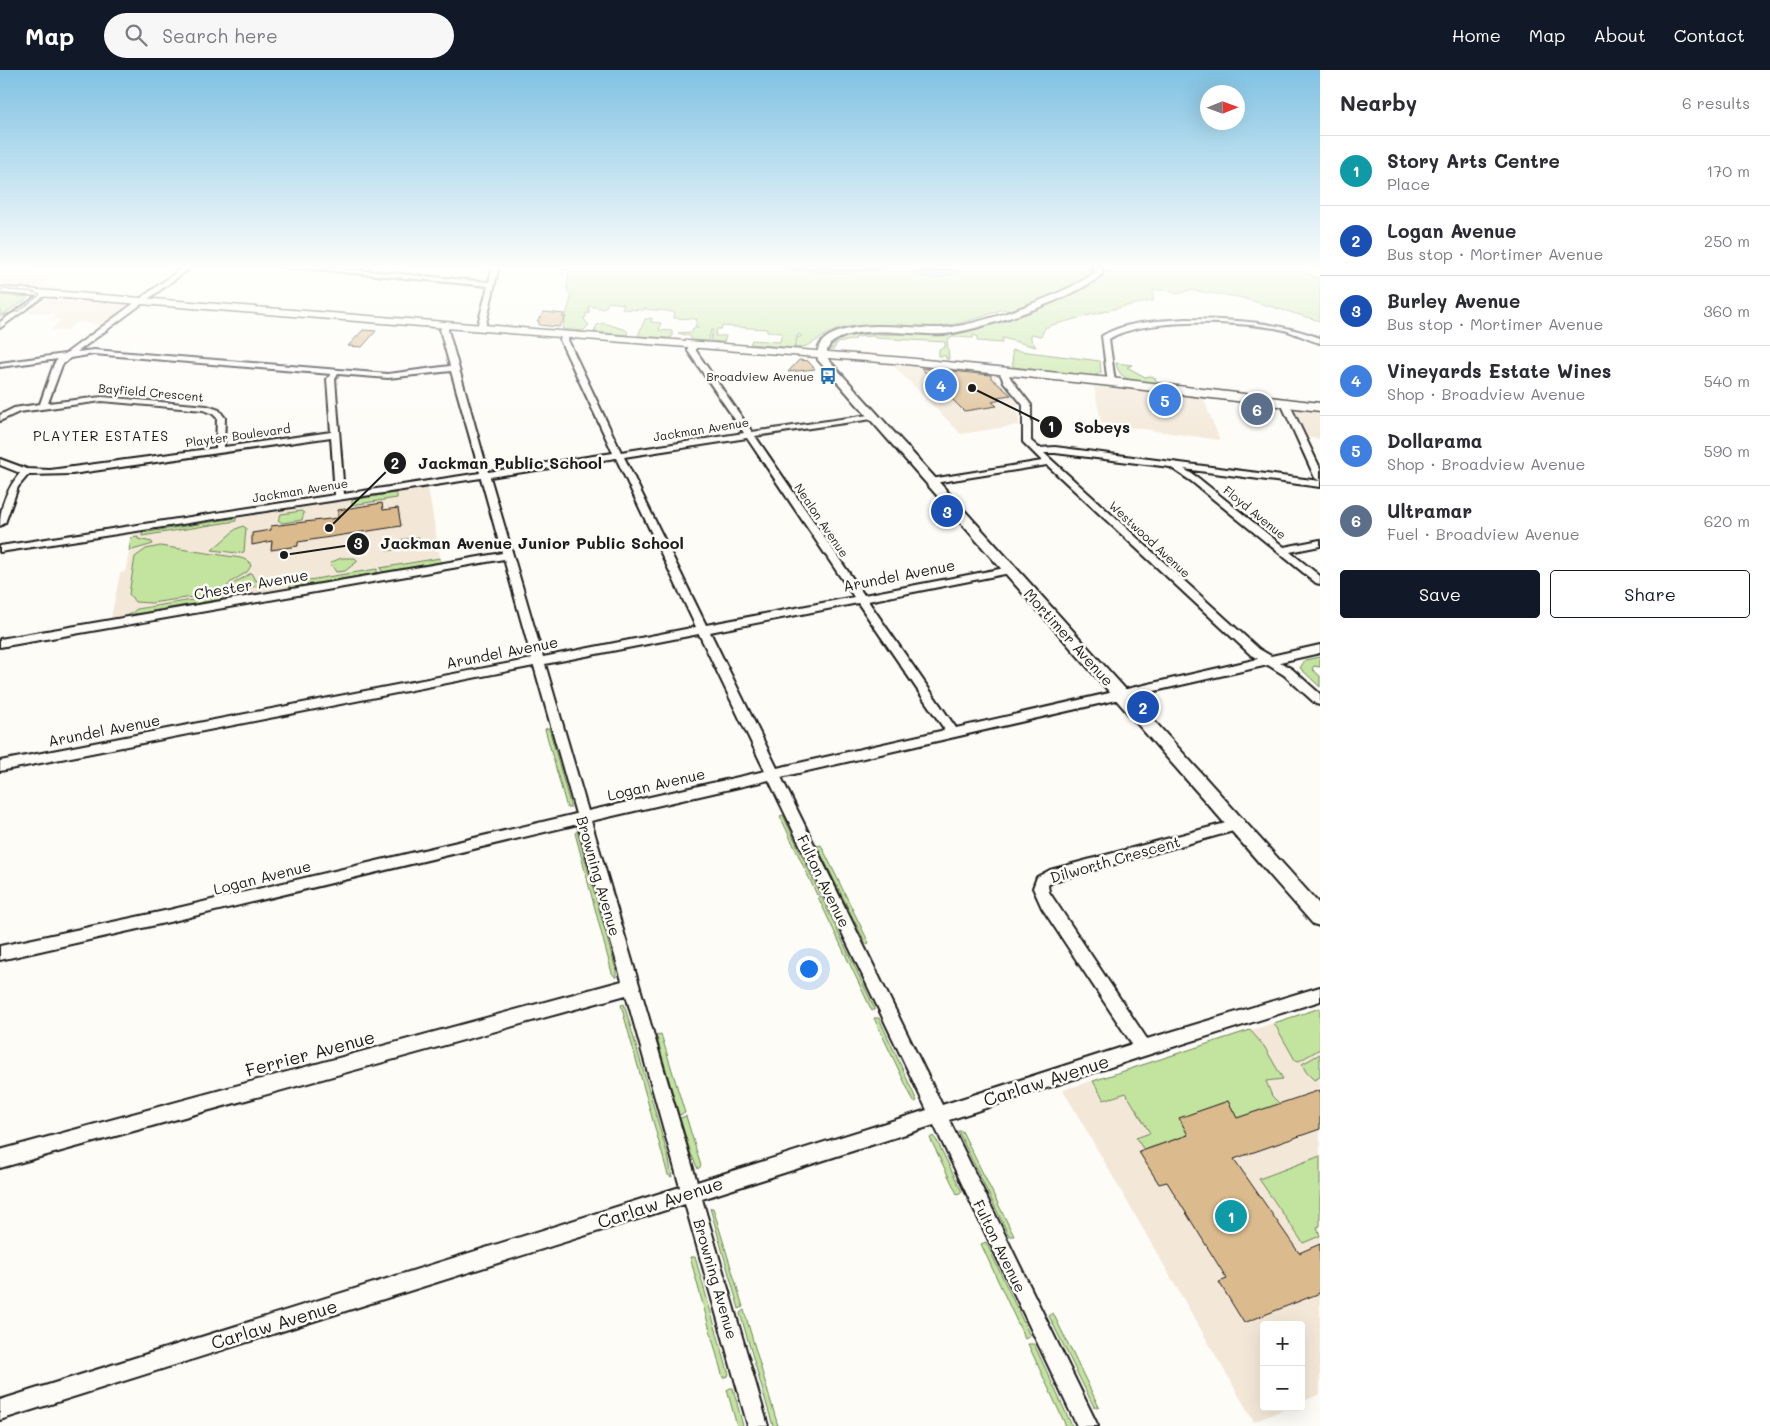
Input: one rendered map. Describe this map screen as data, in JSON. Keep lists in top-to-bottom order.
{
  "streets": {
    "street": [
      "Bayfield Crescent",
      "Jackman Avenue",
      "Playter Boulevard",
      "Floyd Avenue",
      "Nealon Avenue",
      "Westwood Avenue",
      "Arundel Avenue",
      "Chester Avenue",
      "Mortimer Avenue",
      "Logan Avenue",
      "Dilworth Crescent",
      "Browning Avenue",
      "Fulton Avenue",
      "Ferrier Avenue",
      "Carlaw Avenue"
    ]
  },
  "crossings": [
    ["Bayfield Crescent", "Playter Boulevard"],
    ["Jackman Avenue", "Nealon Avenue"],
    ["Jackman Avenue", "Mortimer Avenue"],
    ["Jackman Avenue", "Browning Avenue"],
    ["Jackman Avenue", "Fulton Avenue"],
    ["Nealon Avenue", "Arundel Avenue"],
    ["Nealon Avenue", "Logan Avenue"],
    ["Westwood Avenue", "Logan Avenue"],
    ["Arundel Avenue", "Mortimer Avenue"],
    ["Arundel Avenue", "Browning Avenue"],
    ["Arundel Avenue", "Fulton Avenue"],
    ["Chester Avenue", "Browning Avenue"],
    ["Mortimer Avenue", "Logan Avenue"],
    ["Mortimer Avenue", "Dilworth Crescent"],
    ["Logan Avenue", "Browning Avenue"],
    ["Logan Avenue", "Fulton Avenue"],
    ["Dilworth Crescent", "Carlaw Avenue"],
    ["Browning Avenue", "Ferrier Avenue"],
    ["Browning Avenue", "Carlaw Avenue"],
    ["Fulton Avenue", "Carlaw Avenue"]
  ],
  "districts": ["PLAYTER ESTATES"],
  "places": {
    "bus stop": ["Broadview Avenue"],
    "other": ["Sobeys", "Jackman Public School", "Jackman Avenue Junior Public School"]
  },
  "north": "right",
  "page": {
    "header": "Map",
    "search": "Search here",
    "nav": [
      "Home",
      "Map",
      "About",
      "Contact"
    ],
    "heading": ["Nearby", "6 results"],
    "list": [
      {
        "mark": "1",
        "name": "Story Arts Centre",
        "note": "Place",
        "value": "170 m"
      },
      {
        "mark": "2",
        "name": "Logan Avenue",
        "note": "Bus stop · Mortimer Avenue",
        "value": "250 m"
      },
      {
        "mark": "3",
        "name": "Burley Avenue",
        "note": "Bus stop · Mortimer Avenue",
        "value": "360 m"
      },
      {
        "mark": "4",
        "name": "Vineyards Estate Wines",
        "note": "Shop · Broadview Avenue",
        "value": "540 m"
      },
      {
        "mark": "5",
        "name": "Dollarama",
        "note": "Shop · Broadview Avenue",
        "value": "590 m"
      },
      {
        "mark": "6",
        "name": "Ultramar",
        "note": "Fuel · Broadview Avenue",
        "value": "620 m"
      }
    ],
    "pins": [
      "4",
      "5",
      "6",
      "3",
      "2",
      "1"
    ],
    "buttons": ["Save", "Share"],
    "map_buttons": ["+", "−"]
  }
}
